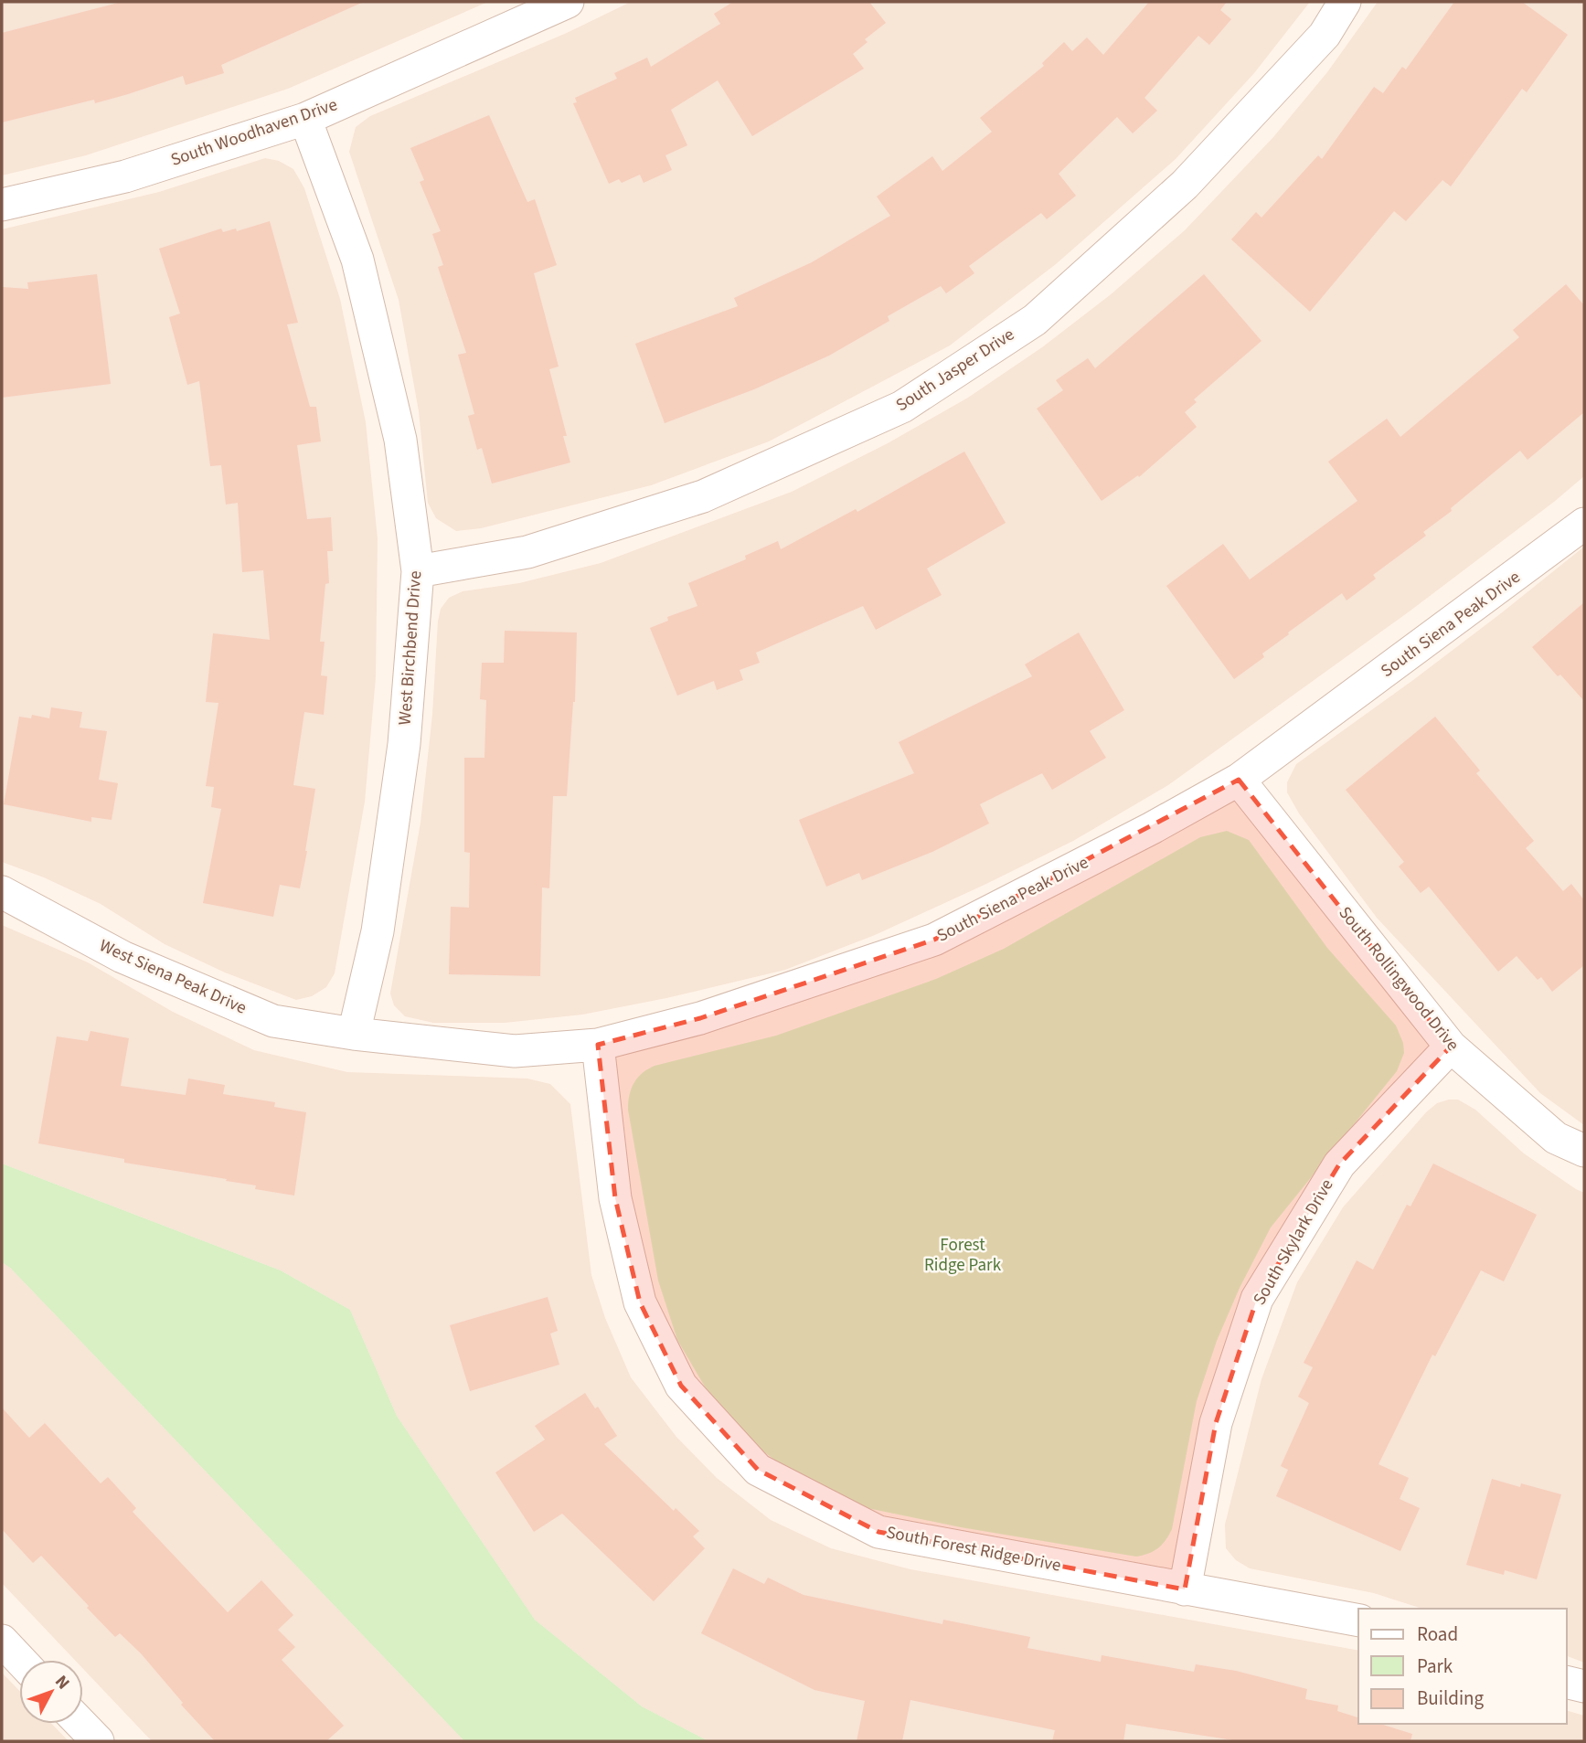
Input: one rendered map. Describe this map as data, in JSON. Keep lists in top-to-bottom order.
{
  "streets": {
    "street": [
      "South Woodhaven Drive",
      "South Jasper Drive",
      "South Siena Peak Drive",
      "West Birchbend Drive",
      "West Siena Peak Drive",
      "South Rollingwood Drive",
      "South Skylark Drive",
      "South Forest Ridge Drive"
    ]
  },
  "crossings": [
    ["South Woodhaven Drive", "West Birchbend Drive"],
    ["South Jasper Drive", "West Birchbend Drive"],
    ["South Siena Peak Drive", "West Birchbend Drive"],
    ["South Siena Peak Drive", "West Siena Peak Drive"],
    ["South Siena Peak Drive", "South Rollingwood Drive"],
    ["South Siena Peak Drive", "South Forest Ridge Drive"],
    ["West Birchbend Drive", "West Siena Peak Drive"],
    ["South Rollingwood Drive", "South Skylark Drive"],
    ["South Skylark Drive", "South Forest Ridge Drive"]
  ],
  "parks": ["Forest Ridge Park"],
  "legend": ["Road", "Park", "Building"],
  "north": "top right"
}
